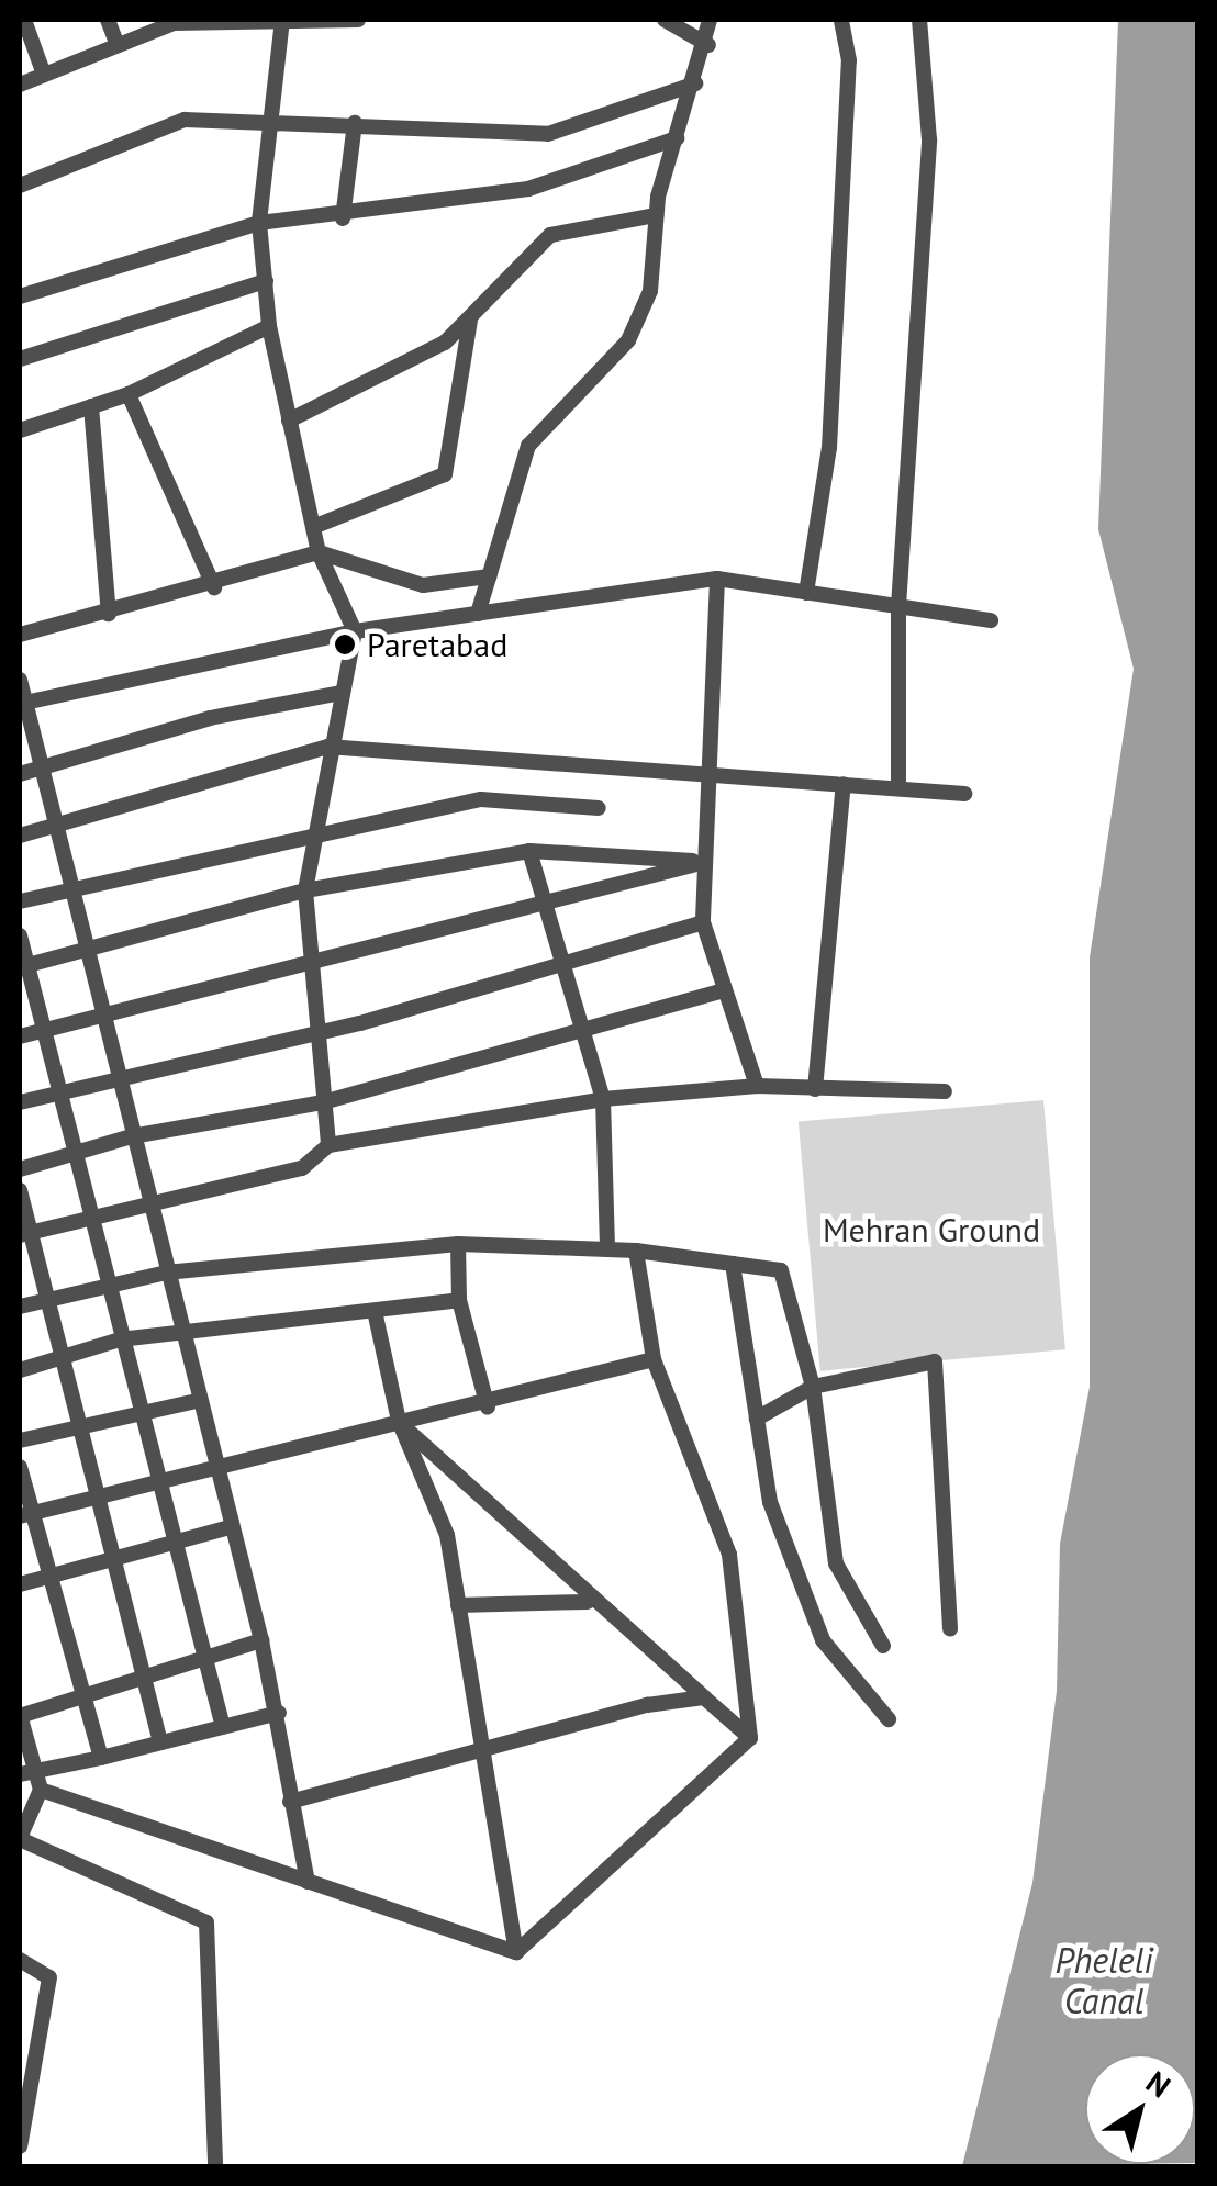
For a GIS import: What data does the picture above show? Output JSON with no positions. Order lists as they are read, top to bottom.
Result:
{
  "water": ["Pheleli Canal"],
  "parks": ["Mehran Ground"],
  "places": ["Paretabad"],
  "north": "top right"
}
